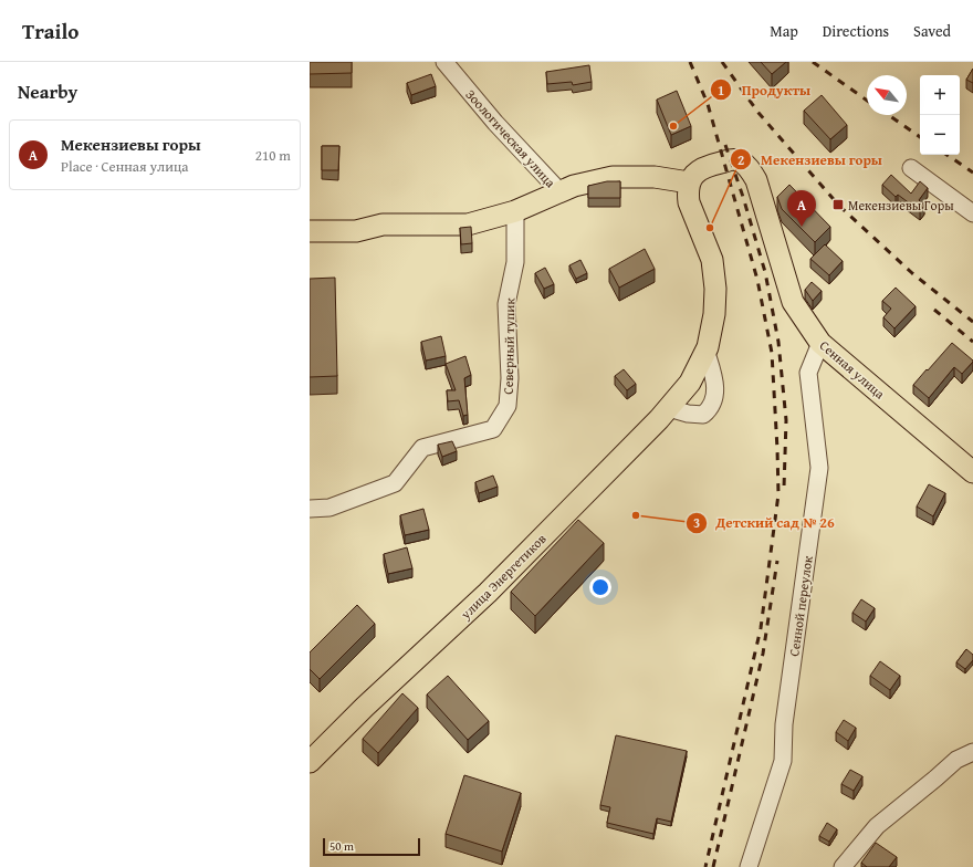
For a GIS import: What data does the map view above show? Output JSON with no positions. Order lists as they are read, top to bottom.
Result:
{
  "streets": {
    "main road": ["Сенная улица", "улица Энергетиков"],
    "street": ["Зоологическая улица", "Северный тупик", "Сенной переулок"]
  },
  "crossings": [
    ["Сенная улица", "улица Энергетиков"],
    ["Сенная улица", "Сенной переулок"]
  ],
  "places": {
    "other": ["Продукты", "Мекензиевы горы", "Детский сад № 26"],
    "transit": ["Мекензиевы Горы"]
  },
  "scale_bar": "50 m",
  "north": "top left",
  "page": {
    "header": "Trailo",
    "nav": ["Map", "Directions", "Saved"],
    "heading": "Nearby",
    "map_buttons": ["+", "−"],
    "list": [
      {
        "mark": "A",
        "name": "Мекензиевы горы",
        "note": "Place · Сенная улица",
        "value": "210 m"
      }
    ],
    "pins": "A",
    "scale": "50 m"
  }
}
